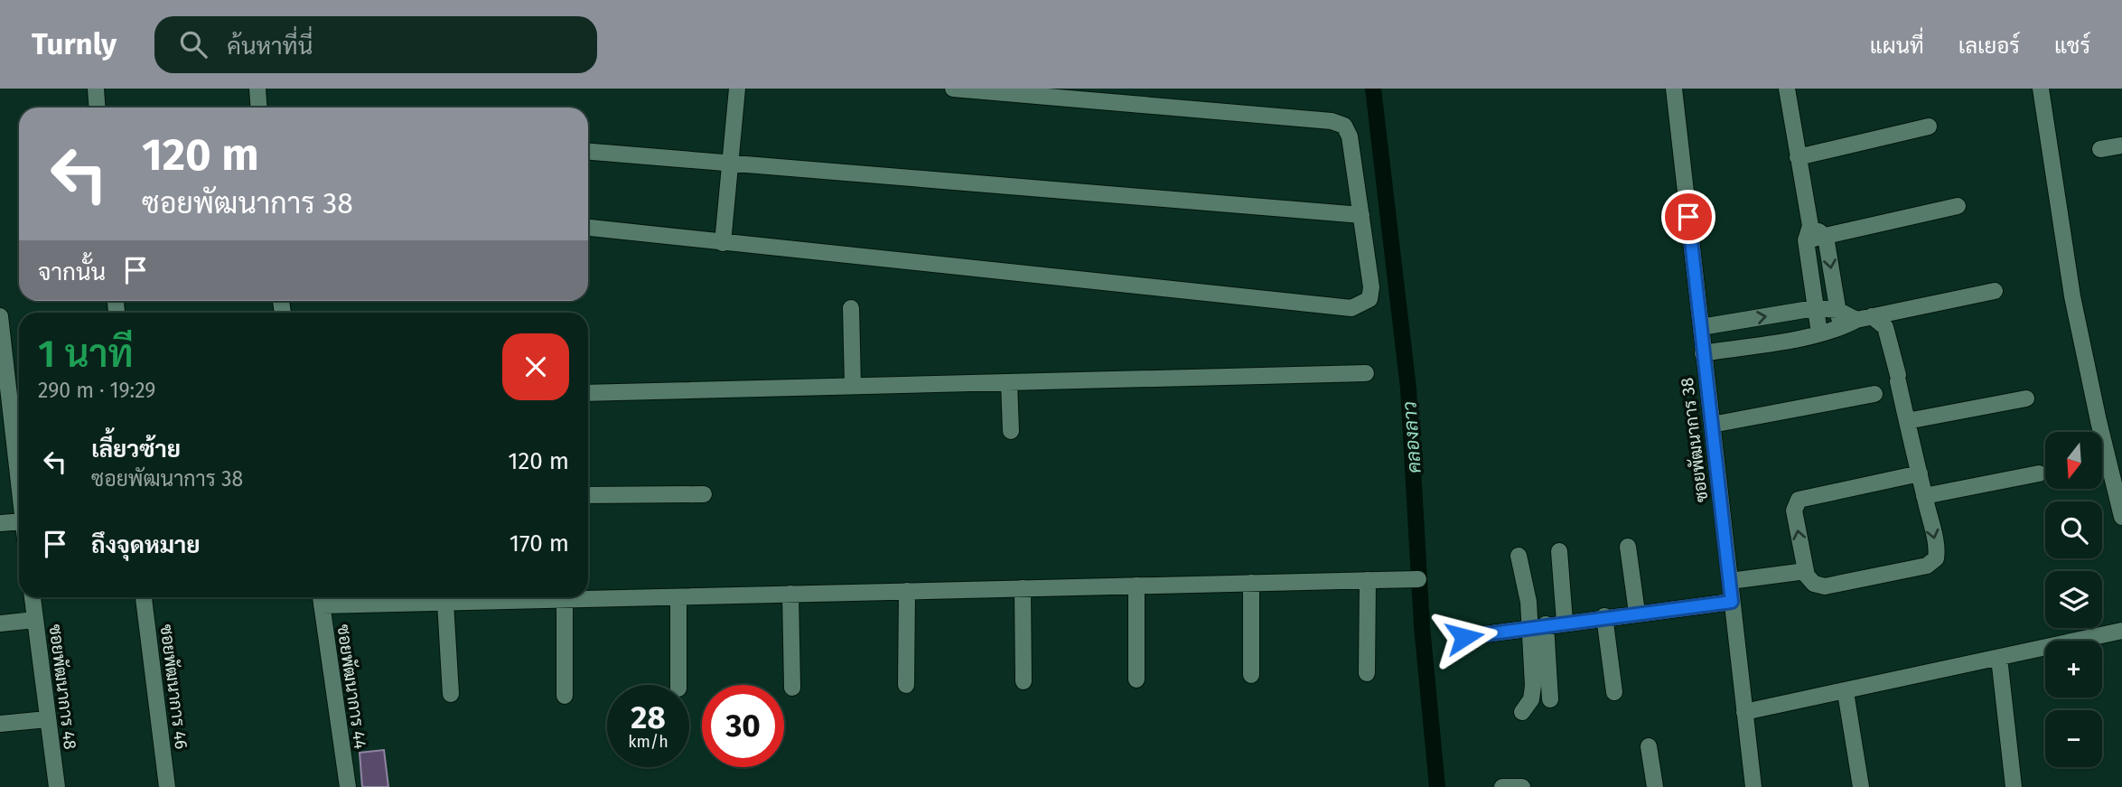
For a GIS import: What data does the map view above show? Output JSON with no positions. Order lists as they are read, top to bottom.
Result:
{
  "streets": {
    "street": [
      "ซอยพัฒนาการ 38",
      "ซอยพัฒนาการ 48",
      "ซอยพัฒนาการ 46",
      "ซอยพัฒนาการ 44"
    ]
  },
  "water": ["คลองลาว"],
  "north": "bottom",
  "page": {
    "header": "Turnly",
    "search": "ค้นหาที่นี่",
    "nav": ["แผนที่", "เลเยอร์", "แชร์"],
    "turn": ["120 m", "ซอยพัฒนาการ 38"],
    "then": "จากนั้น",
    "heading": ["1 นาที", "290 m · 19:29"],
    "list": [
      {
        "name": "เลี้ยวซ้าย",
        "note": "ซอยพัฒนาการ 38",
        "value": "120 m"
      },
      {
        "name": "ถึงจุดหมาย",
        "value": "170 m"
      }
    ],
    "map_buttons": ["+", "−"],
    "speed": "28 km/h",
    "limit": "30"
  }
}
